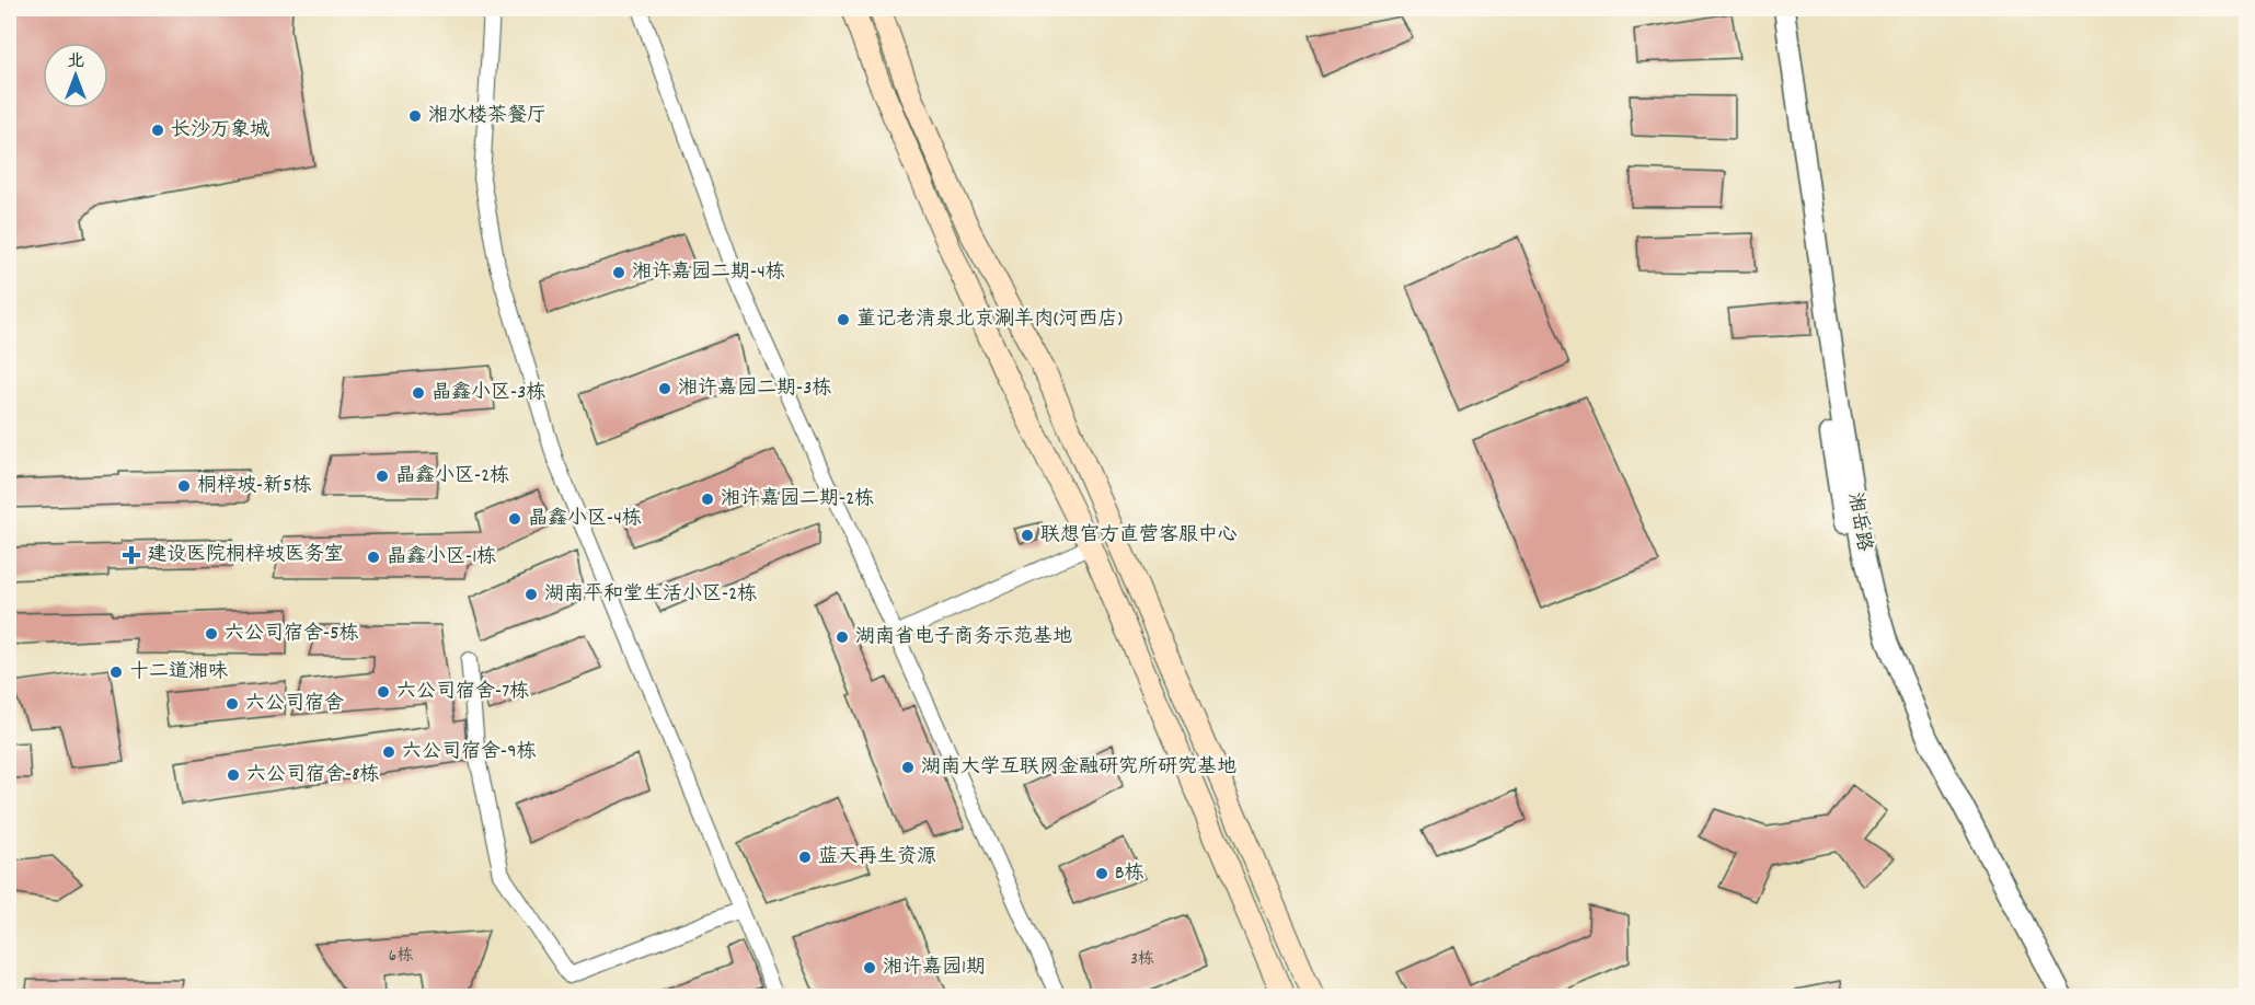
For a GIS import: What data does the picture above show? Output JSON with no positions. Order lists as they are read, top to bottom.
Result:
{
  "streets": {
    "street": ["湘岳路"]
  },
  "places": {
    "other": [
      "湘水楼茶餐厅",
      "长沙万象城",
      "湘许嘉园二期-4栋",
      "董记老清泉北京涮羊肉(河西店)",
      "湘许嘉园二期-3栋",
      "晶鑫小区-3栋",
      "晶鑫小区-2栋",
      "桐梓坡-新5栋",
      "湘许嘉园二期-2栋",
      "晶鑫小区-4栋",
      "联想官方直营客服中心",
      "晶鑫小区-1栋",
      "湖南平和堂生活小区-2栋",
      "六公司宿舍-5栋",
      "湖南省电子商务示范基地",
      "十二道湘味",
      "六公司宿舍-7栋",
      "六公司宿舍",
      "六公司宿舍-9栋",
      "湖南大学互联网金融研究所研究基地",
      "六公司宿舍-8栋",
      "蓝天再生资源",
      "B栋",
      "湘许嘉园1期"
    ],
    "health": ["建设医院桐梓坡医务室"]
  },
  "house_numbers": ["6栋", "3栋"],
  "north": "top"
}
